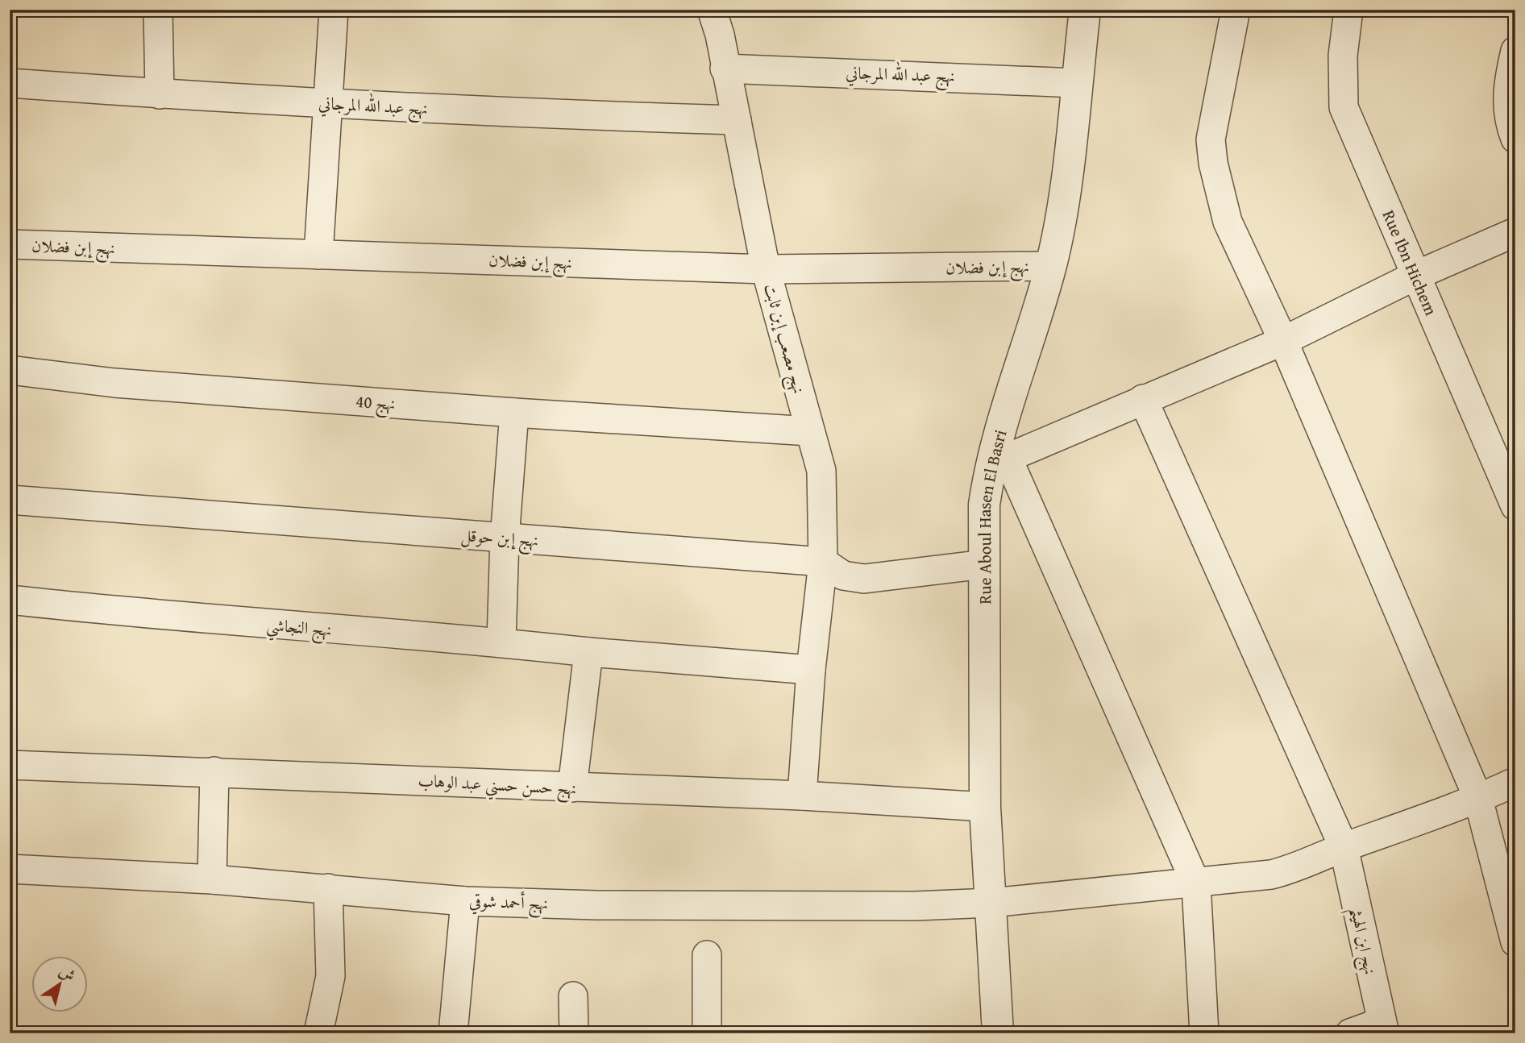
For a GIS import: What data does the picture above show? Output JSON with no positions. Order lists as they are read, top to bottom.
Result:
{
  "streets": {
    "street": [
      "نهج عبد الله المرجاني",
      "نهج إبن فضلان",
      "Rue Ibn Hichem",
      "نهج مصعب إبن ثابت",
      "نهج 40",
      "Rue Aboul Hasen El Basri",
      "نهج إبن حوقل",
      "نهج النجاشي",
      "نهج حسن حسني عبد الوهاب",
      "نهج أحمد شوقي",
      "نهج ابن الهيثم"
    ]
  },
  "crossings": [
    ["نهج عبد الله المرجاني", "نهج مصعب إبن ثابت"],
    ["نهج عبد الله المرجاني", "Rue Aboul Hasen El Basri"],
    ["نهج إبن فضلان", "نهج مصعب إبن ثابت"],
    ["نهج إبن فضلان", "Rue Aboul Hasen El Basri"],
    ["نهج مصعب إبن ثابت", "نهج 40"],
    ["نهج مصعب إبن ثابت", "نهج إبن حوقل"],
    ["نهج مصعب إبن ثابت", "نهج النجاشي"],
    ["نهج مصعب إبن ثابت", "نهج حسن حسني عبد الوهاب"],
    ["Rue Aboul Hasen El Basri", "نهج إبن حوقل"],
    ["Rue Aboul Hasen El Basri", "نهج حسن حسني عبد الوهاب"],
    ["Rue Aboul Hasen El Basri", "نهج أحمد شوقي"],
    ["نهج أحمد شوقي", "نهج ابن الهيثم"]
  ],
  "north": "top right"
}
